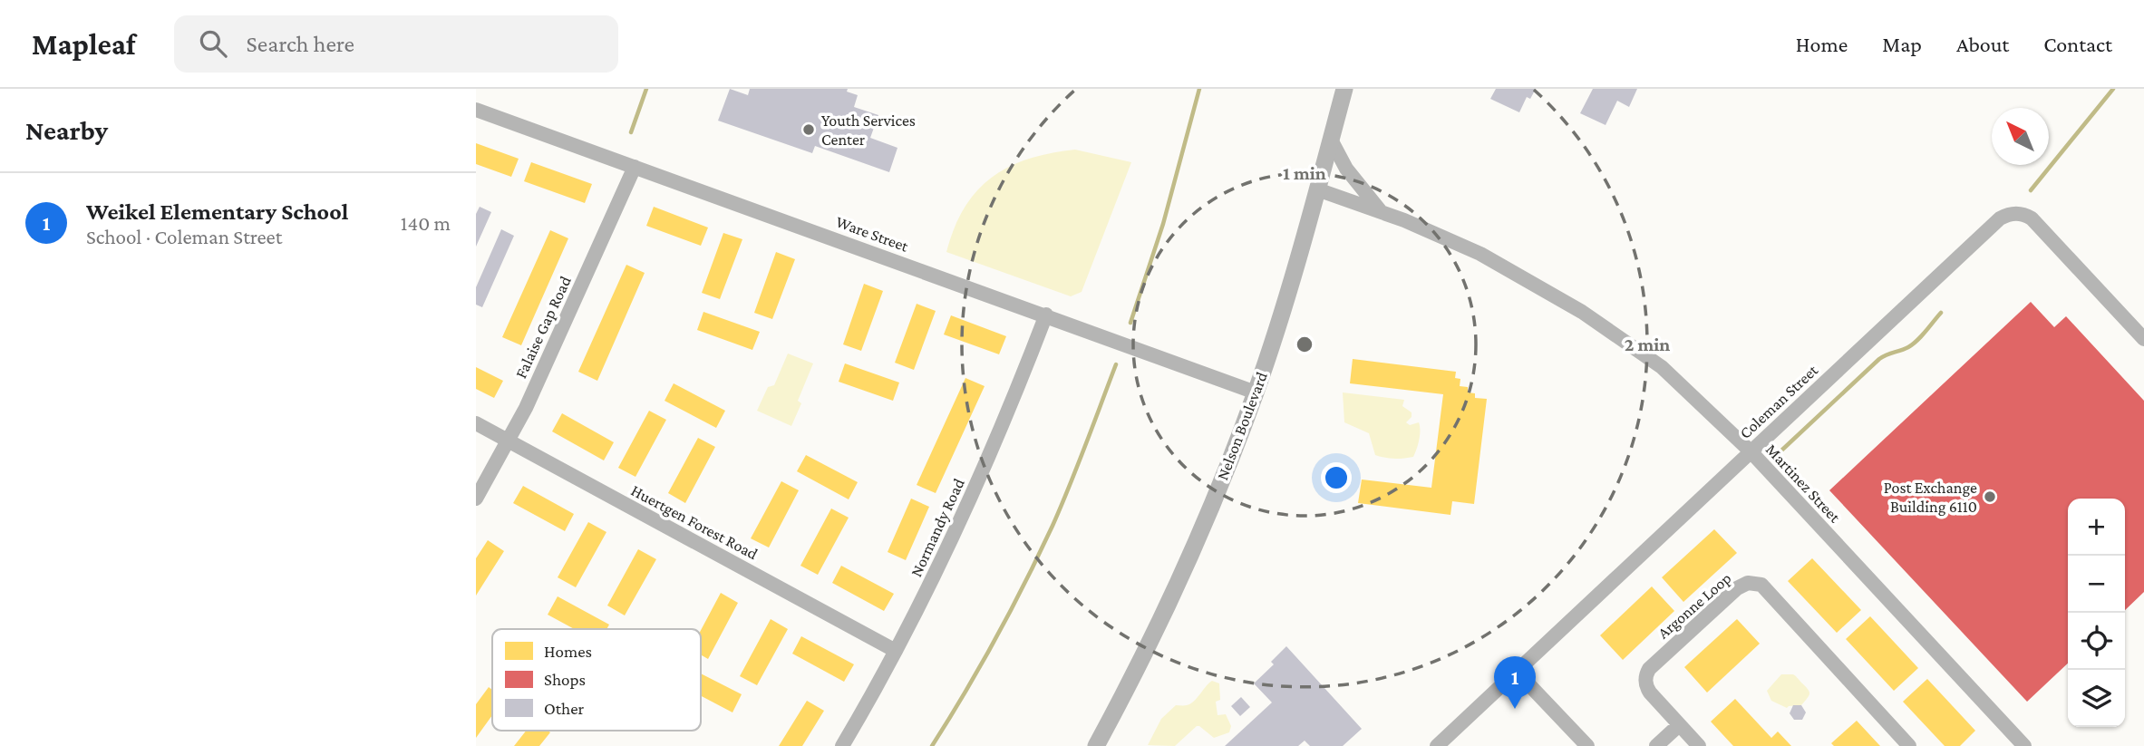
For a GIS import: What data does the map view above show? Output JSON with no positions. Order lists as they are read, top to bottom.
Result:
{
  "streets": {
    "street": [
      "Ware Street",
      "Falaise Gap Road",
      "Coleman Street",
      "Nelson Boulevard",
      "Martinez Street",
      "Huertgen Forest Road",
      "Normandy Road",
      "Argonne Loop"
    ]
  },
  "crossings": [
    ["Ware Street", "Falaise Gap Road"],
    ["Ware Street", "Nelson Boulevard"],
    ["Ware Street", "Normandy Road"],
    ["Falaise Gap Road", "Huertgen Forest Road"],
    ["Coleman Street", "Martinez Street"],
    ["Nelson Boulevard", "Martinez Street"],
    ["Huertgen Forest Road", "Normandy Road"]
  ],
  "places": ["Youth Services Center", "Post Exchange Building 6110"],
  "legend": ["Homes", "Shops", "Other"],
  "north": "top left",
  "page": {
    "header": "Mapleaf",
    "search": "Search here",
    "nav": [
      "Home",
      "Map",
      "About",
      "Contact"
    ],
    "heading": "Nearby",
    "list": [
      {
        "mark": "1",
        "name": "Weikel Elementary School",
        "note": "School · Coleman Street",
        "value": "140 m"
      }
    ],
    "map_buttons": ["+", "−"],
    "pins": "1"
  },
  "rings": ["1 min", "2 min"]
}
